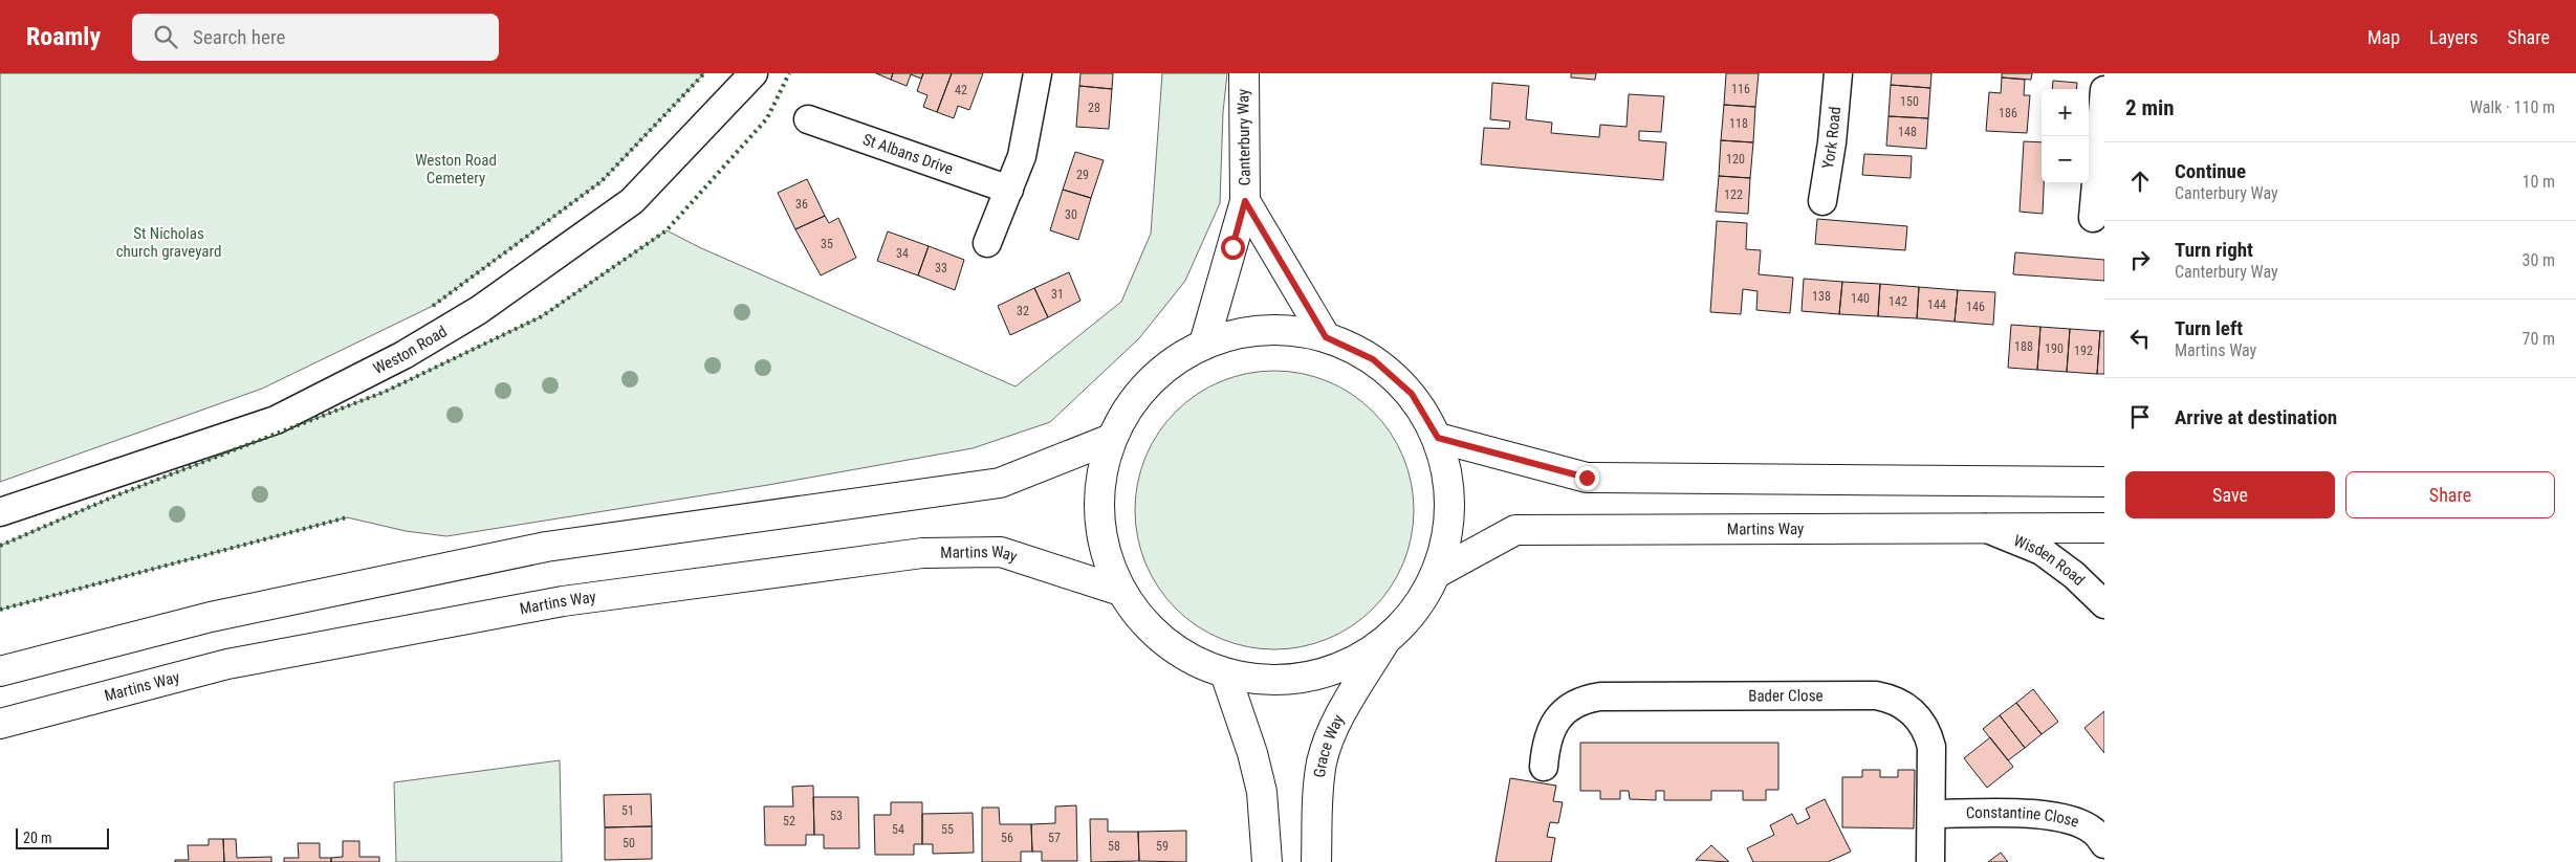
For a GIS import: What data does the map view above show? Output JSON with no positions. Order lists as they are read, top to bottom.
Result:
{
  "streets": {
    "main road": ["Canterbury Way", "Martins Way", "Grace Way"],
    "street": [
      "York Road",
      "St Albans Drive",
      "Weston Road",
      "Wisden Road",
      "Bader Close",
      "Constantine Close"
    ]
  },
  "crossings": [
    ["Martins Way", "Wisden Road"],
    ["Bader Close", "Constantine Close"]
  ],
  "parks": ["Weston Road Cemetery", "St Nicholas church graveyard"],
  "house_numbers": [
    "116",
    "42",
    "150",
    "28",
    "186",
    "118",
    "148",
    "120",
    "29",
    "122",
    "36",
    "30",
    "35",
    "34",
    "33",
    "31",
    "138",
    "140",
    "142",
    "144",
    "146",
    "32",
    "188",
    "190",
    "192",
    "51",
    "53",
    "52",
    "54",
    "55",
    "56",
    "57",
    "50",
    "58",
    "59"
  ],
  "scale_bar": "20 m",
  "page": {
    "header": "Roamly",
    "search": "Search here",
    "nav": ["Map", "Layers", "Share"],
    "heading": ["2 min", "Walk · 110 m"],
    "map_buttons": ["+", "−"],
    "list": [
      ["Continue", "Canterbury Way", "10 m"],
      ["Turn right", "Canterbury Way", "30 m"],
      ["Turn left", "Martins Way", "70 m"],
      "Arrive at destination"
    ],
    "buttons": ["Save", "Share"],
    "scale": "20 m"
  }
}
